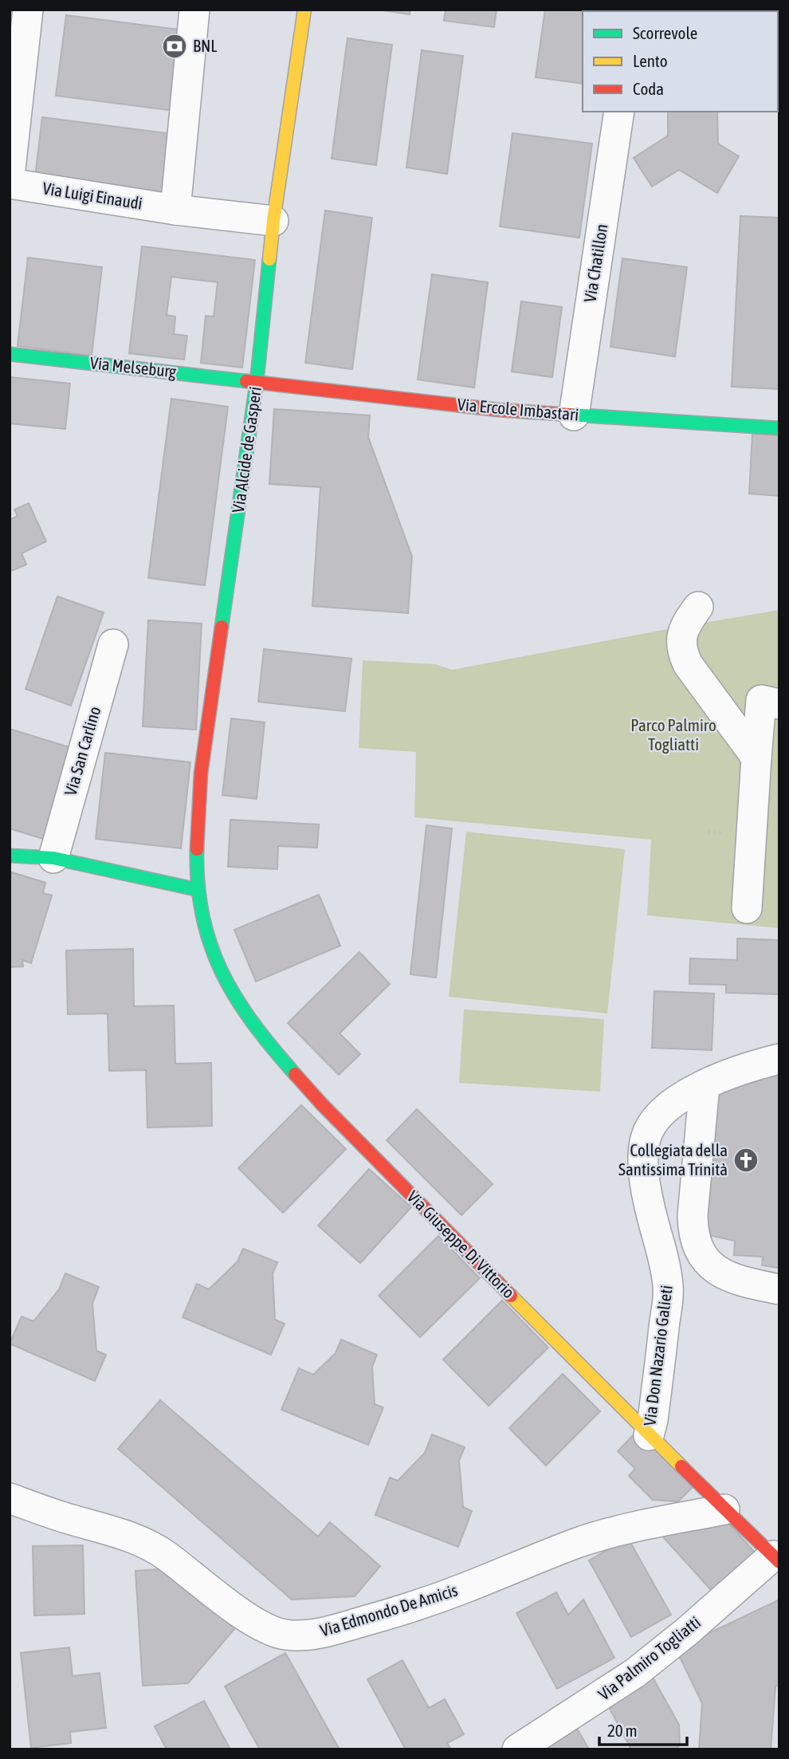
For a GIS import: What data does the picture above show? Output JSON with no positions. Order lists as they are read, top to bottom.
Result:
{
  "streets": {
    "street": [
      "Via Luigi Einaudi",
      "Via Chatillon",
      "Via Melseburg",
      "Via Ercole Imbastari",
      "Via Alcide de Gasperi",
      "Via San Carlino",
      "Via Giuseppe Di Vittorio",
      "Via Don Nazario Galieti",
      "Via Edmondo De Amicis",
      "Via Palmiro Togliatti"
    ]
  },
  "crossings": [
    ["Via Luigi Einaudi", "Via Alcide de Gasperi"],
    ["Via Chatillon", "Via Ercole Imbastari"],
    ["Via Melseburg", "Via Ercole Imbastari"],
    ["Via Melseburg", "Via Alcide de Gasperi"],
    ["Via Ercole Imbastari", "Via Alcide de Gasperi"],
    ["Via Alcide de Gasperi", "Via Giuseppe Di Vittorio"],
    ["Via Giuseppe Di Vittorio", "Via Don Nazario Galieti"],
    ["Via Giuseppe Di Vittorio", "Via Edmondo De Amicis"],
    ["Via Giuseppe Di Vittorio", "Via Palmiro Togliatti"]
  ],
  "parks": ["Parco Palmiro Togliatti"],
  "places": {
    "bank": ["BNL"],
    "church": ["Collegiata della Santissima Trinità"]
  },
  "legend": ["Scorrevole", "Lento", "Coda"],
  "scale_bar": "20 m"
}
